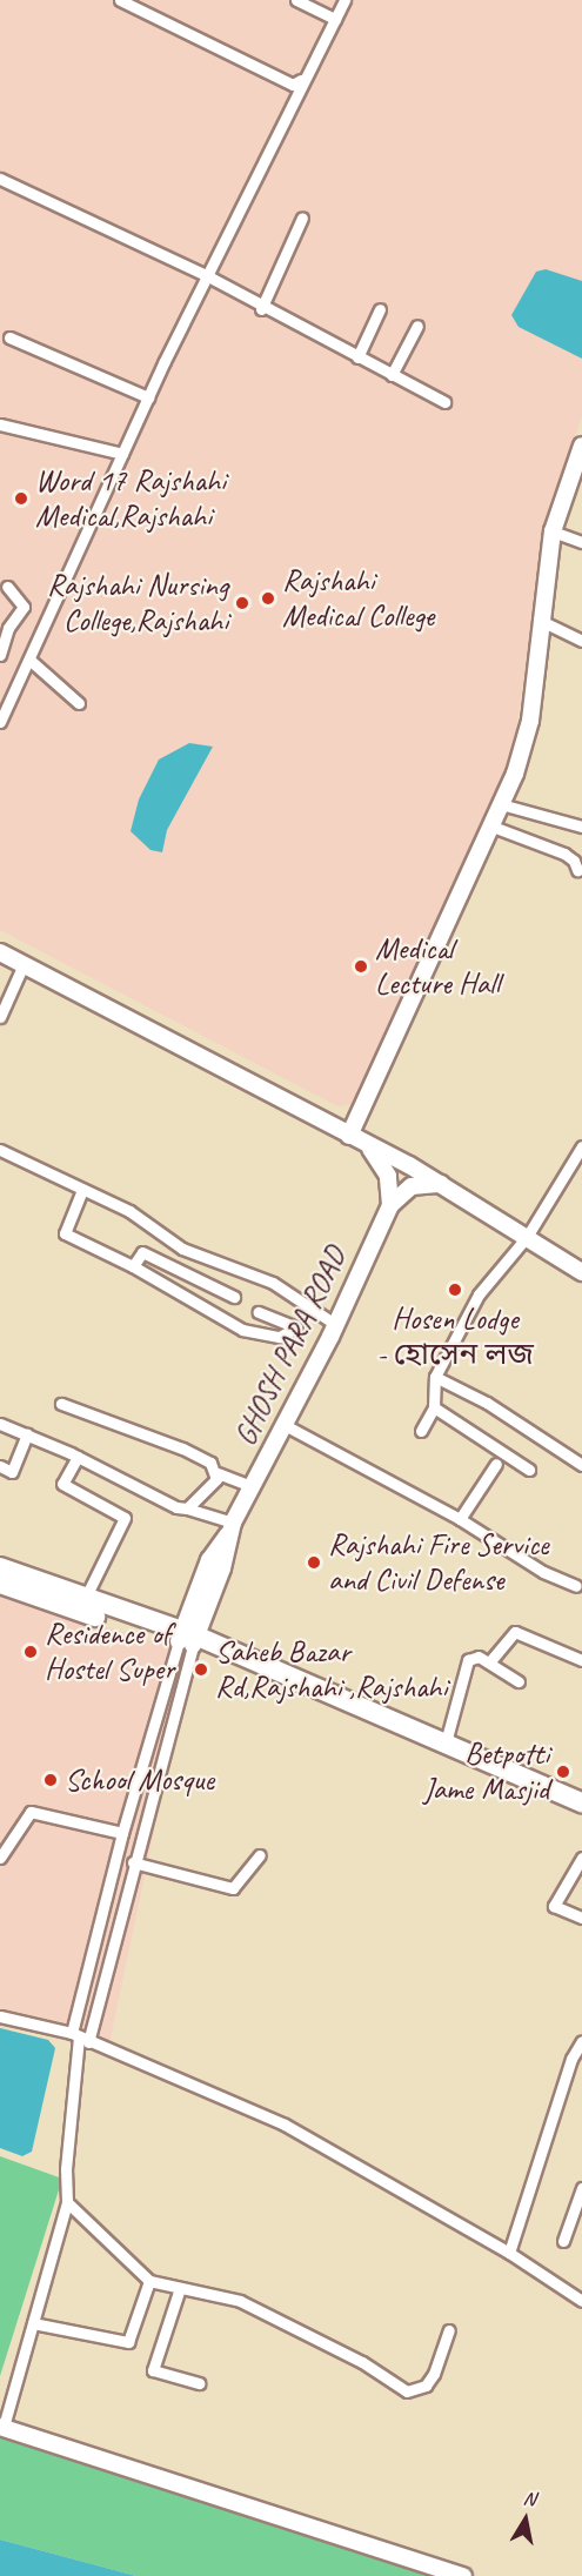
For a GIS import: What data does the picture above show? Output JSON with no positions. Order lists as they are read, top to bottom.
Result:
{
  "streets": {
    "main road": ["GHOSH PARA ROAD"]
  },
  "places": [
    "Word 17 Rajshahi Medical,Rajshahi",
    "Rajshahi Medical College",
    "Rajshahi Nursing College,Rajshahi",
    "Medical Lecture Hall",
    "Hosen Lodge - হোসেন লজ",
    "Rajshahi Fire Service and Civil Defense",
    "Residence of Hostel Super",
    "Saheb Bazar Rd,Rajshahi ,Rajshahi",
    "Betpotti Jame Masjid",
    "School Mosque"
  ],
  "north": "top"
}
